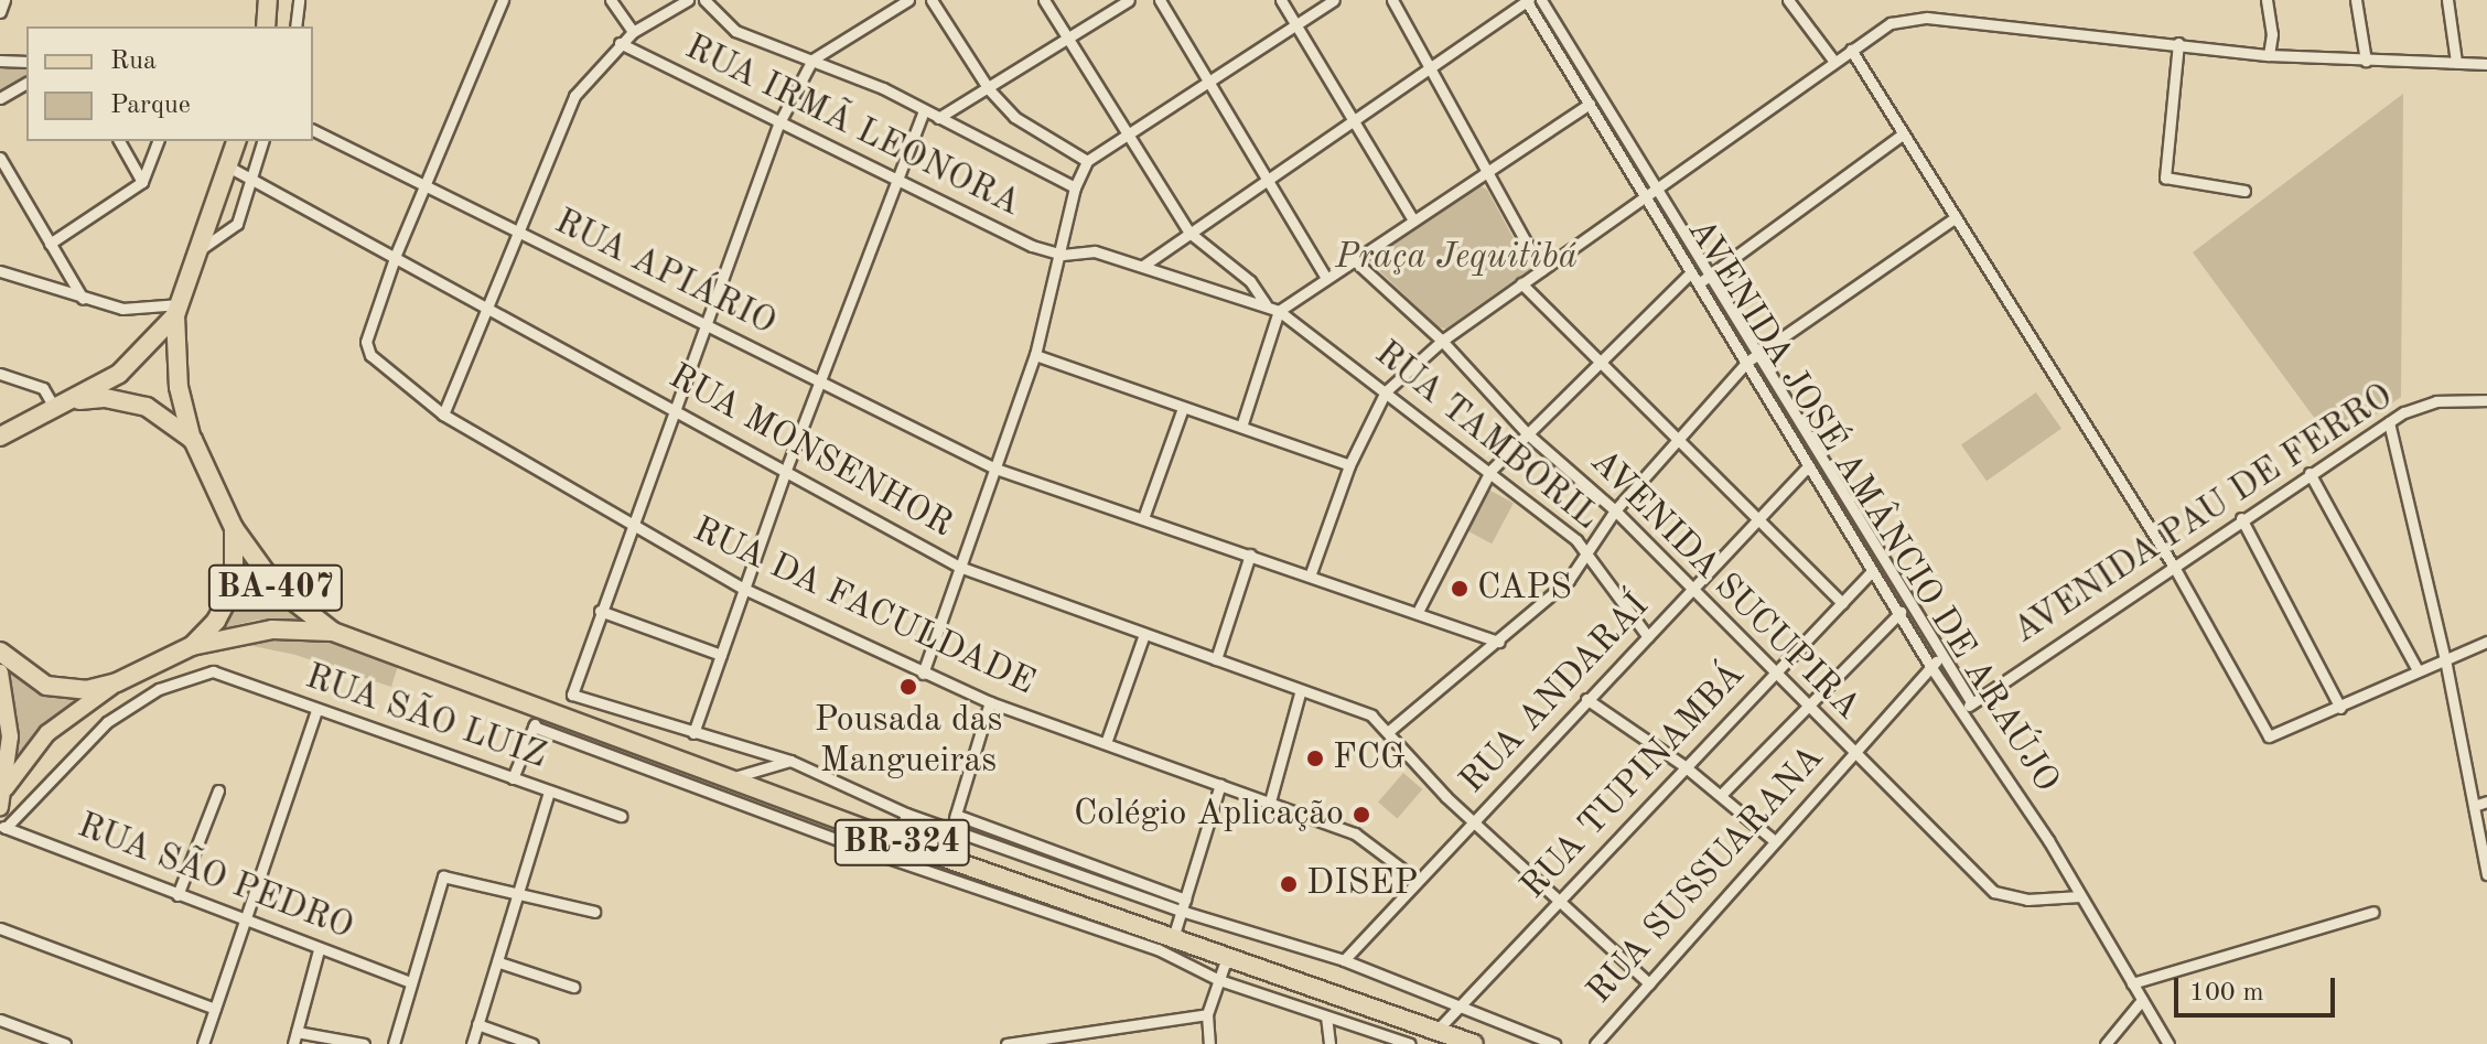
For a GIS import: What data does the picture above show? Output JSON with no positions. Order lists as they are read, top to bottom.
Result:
{
  "streets": {
    "highway": ["BA-407", "BR-324"],
    "street": [
      "RUA IRMÃ LEONORA",
      "RUA APIÁRIO",
      "RUA TAMBORIL",
      "RUA MONSENHOR",
      "AVENIDA JOSÉ AMÂNCIO DE ARAÚJO",
      "AVENIDA PAU DE FERRO",
      "AVENIDA SUCUPIRA",
      "RUA DA FACULDADE",
      "RUA ANDARAÍ",
      "RUA SÃO LUIZ",
      "RUA TUPINAMBÁ",
      "RUA SUSSUARANA",
      "RUA SÃO PEDRO"
    ]
  },
  "crossings": [
    ["RUA IRMÃ LEONORA", "RUA TAMBORIL"],
    ["RUA TAMBORIL", "RUA ANDARAÍ"],
    ["RUA MONSENHOR", "RUA DA FACULDADE"],
    ["RUA MONSENHOR", "RUA ANDARAÍ"],
    ["RUA MONSENHOR", "RUA TUPINAMBÁ"],
    ["RUA MONSENHOR", "RUA SUSSUARANA"],
    ["AVENIDA JOSÉ AMÂNCIO DE ARAÚJO", "AVENIDA PAU DE FERRO"],
    ["AVENIDA JOSÉ AMÂNCIO DE ARAÚJO", "AVENIDA SUCUPIRA"],
    ["AVENIDA JOSÉ AMÂNCIO DE ARAÚJO", "RUA ANDARAÍ"],
    ["AVENIDA JOSÉ AMÂNCIO DE ARAÚJO", "RUA TUPINAMBÁ"],
    ["AVENIDA JOSÉ AMÂNCIO DE ARAÚJO", "RUA SUSSUARANA"],
    ["AVENIDA SUCUPIRA", "RUA ANDARAÍ"],
    ["AVENIDA SUCUPIRA", "RUA TUPINAMBÁ"],
    ["AVENIDA SUCUPIRA", "RUA SUSSUARANA"],
    ["BA-407", "BR-324"],
    ["RUA DA FACULDADE", "RUA ANDARAÍ"],
    ["RUA SÃO LUIZ", "RUA SÃO PEDRO"],
    ["RUA TUPINAMBÁ", "BR-324"]
  ],
  "parks": ["Praça Jequitibá"],
  "places": [
    "CAPS",
    "Pousada das Mangueiras",
    "FCG",
    "Colégio Aplicação",
    "DISEP"
  ],
  "legend": ["Rua", "Parque"],
  "scale_bar": "100 m"
}
